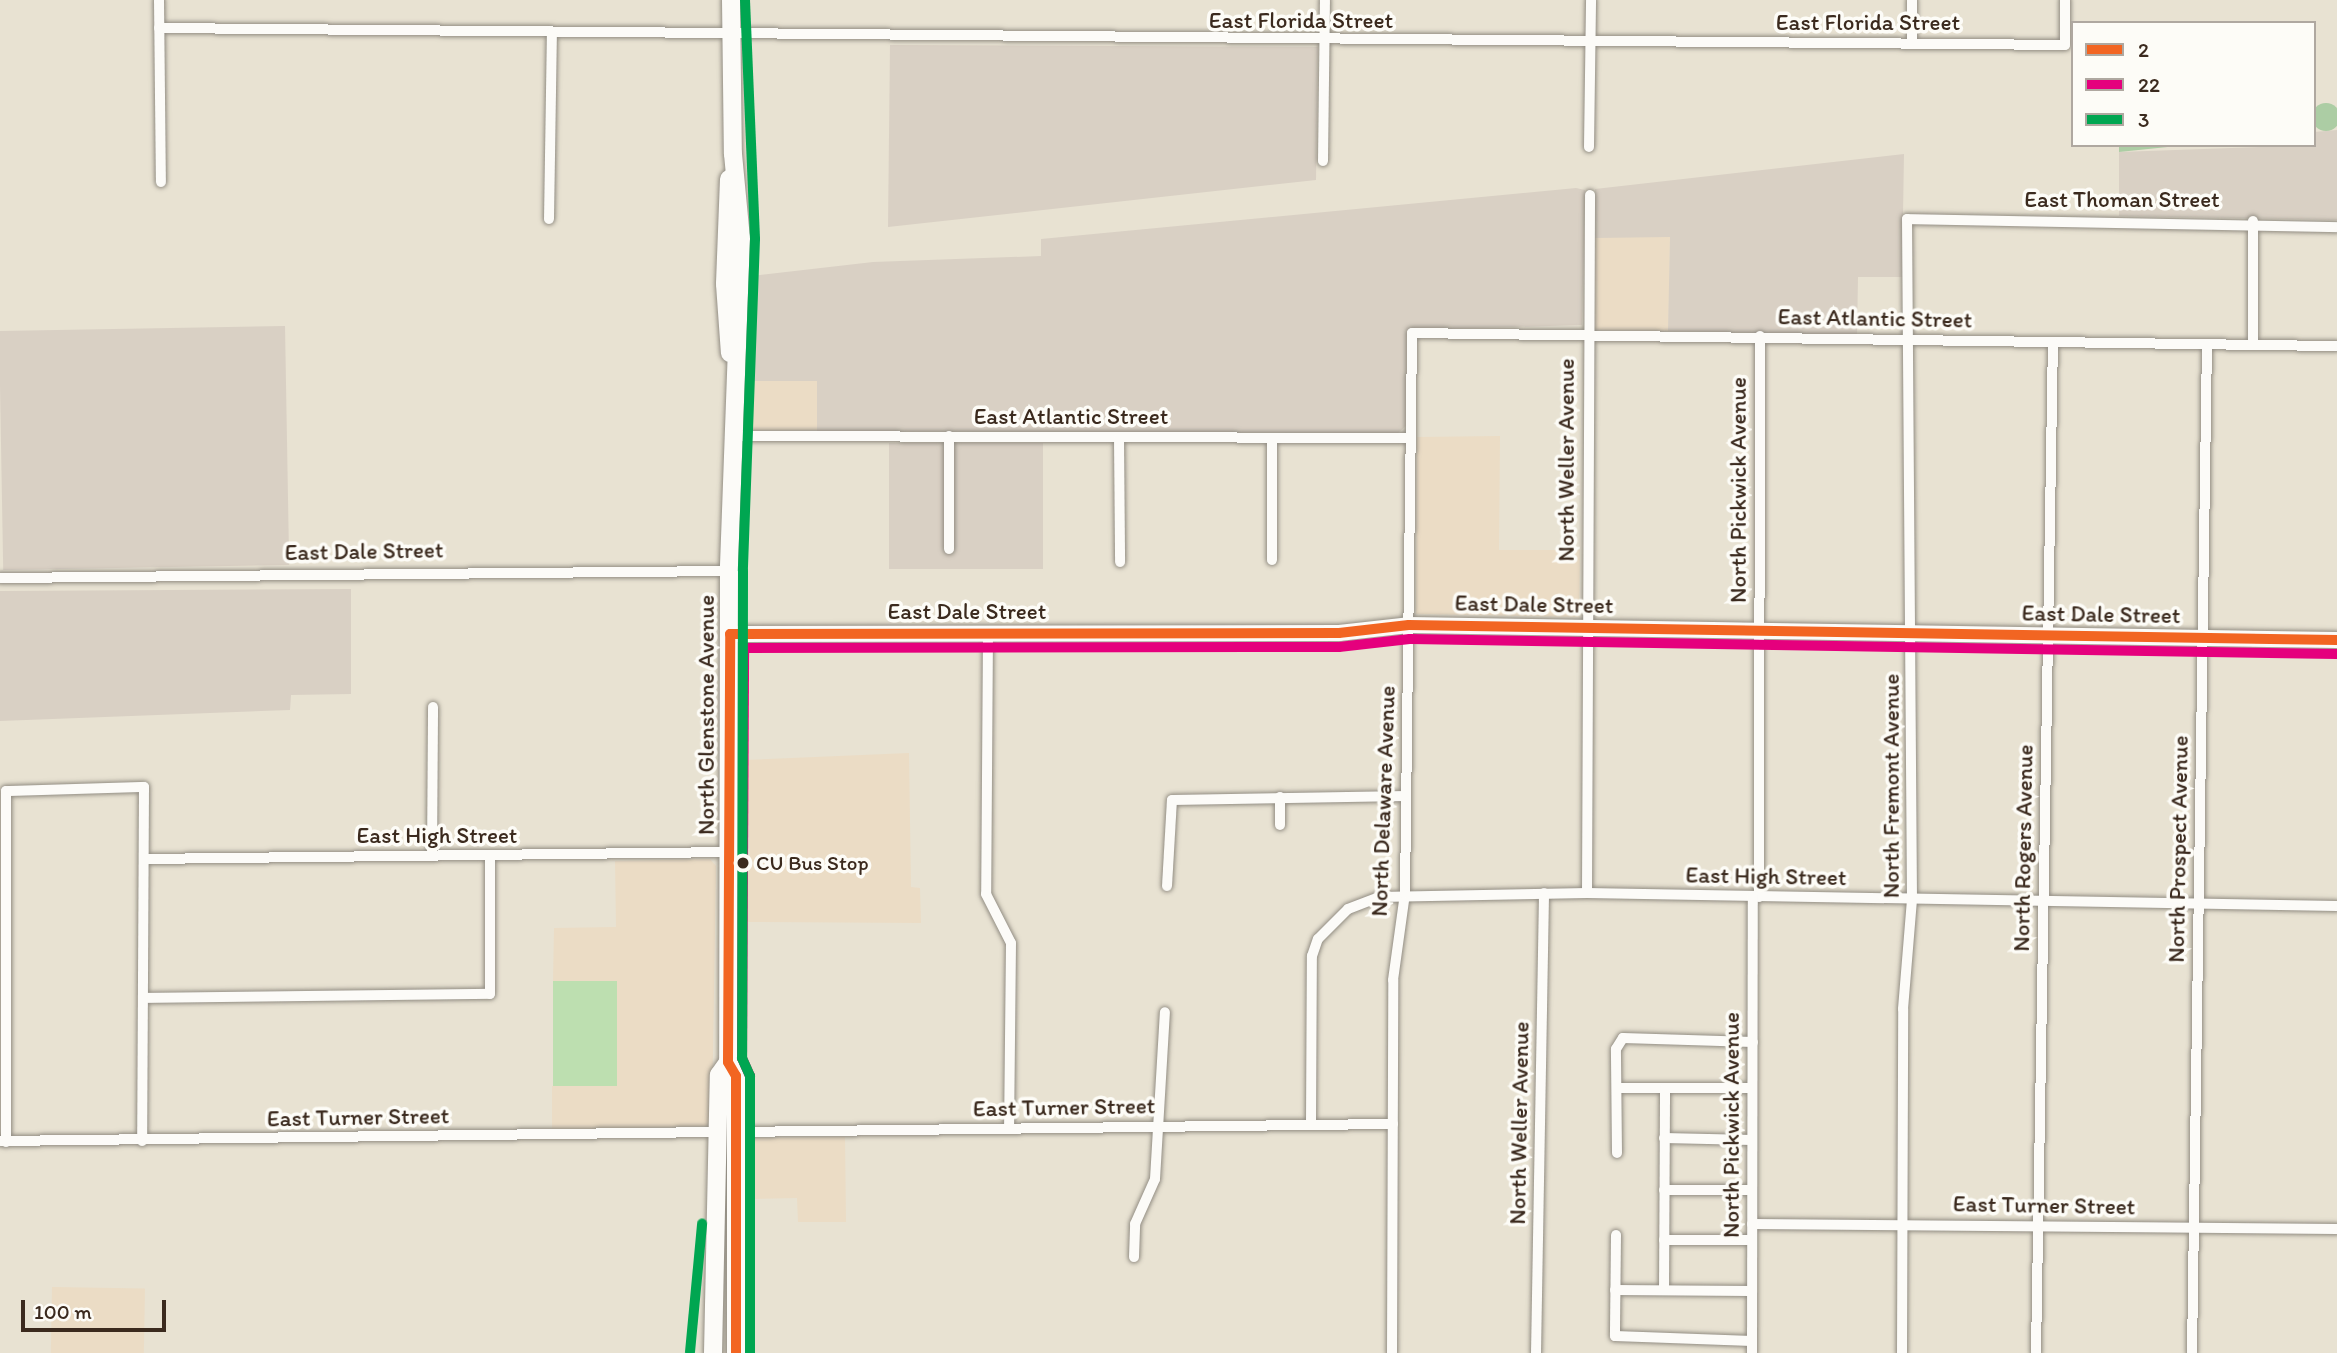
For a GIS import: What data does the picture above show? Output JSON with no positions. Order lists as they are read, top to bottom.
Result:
{
  "streets": {
    "main road": ["North Glenstone Avenue"],
    "street": [
      "East Florida Street",
      "East Thoman Street",
      "East Atlantic Street",
      "North Weller Avenue",
      "North Pickwick Avenue",
      "East Dale Street",
      "North Fremont Avenue",
      "North Delaware Avenue",
      "East High Street",
      "North Rogers Avenue",
      "North Prospect Avenue",
      "East Turner Street"
    ]
  },
  "crossings": [
    ["East Florida Street", "North Glenstone Avenue"],
    ["East Thoman Street", "North Fremont Avenue"],
    ["East Atlantic Street", "North Weller Avenue"],
    ["East Atlantic Street", "North Pickwick Avenue"],
    ["East Atlantic Street", "North Glenstone Avenue"],
    ["East Atlantic Street", "North Fremont Avenue"],
    ["East Atlantic Street", "North Delaware Avenue"],
    ["East Atlantic Street", "North Rogers Avenue"],
    ["East Atlantic Street", "North Prospect Avenue"],
    ["North Weller Avenue", "East Dale Street"],
    ["North Weller Avenue", "East High Street"],
    ["North Pickwick Avenue", "East Dale Street"],
    ["North Pickwick Avenue", "East High Street"],
    ["North Pickwick Avenue", "East Turner Street"],
    ["East Dale Street", "North Glenstone Avenue"],
    ["East Dale Street", "North Fremont Avenue"],
    ["East Dale Street", "North Delaware Avenue"],
    ["East Dale Street", "North Rogers Avenue"],
    ["East Dale Street", "North Prospect Avenue"],
    ["North Glenstone Avenue", "East High Street"],
    ["North Glenstone Avenue", "East Turner Street"],
    ["North Fremont Avenue", "East High Street"],
    ["North Fremont Avenue", "East Turner Street"],
    ["North Delaware Avenue", "East High Street"],
    ["North Delaware Avenue", "East Turner Street"],
    ["East High Street", "North Rogers Avenue"],
    ["East High Street", "North Prospect Avenue"],
    ["East High Street", "East Turner Street"],
    ["North Rogers Avenue", "East Turner Street"],
    ["North Prospect Avenue", "East Turner Street"]
  ],
  "places": ["CU Bus Stop"],
  "lines": ["transit line 3", "transit line 2", "transit line 22"],
  "legend": ["2", "22", "3"],
  "scale_bar": "100 m"
}
